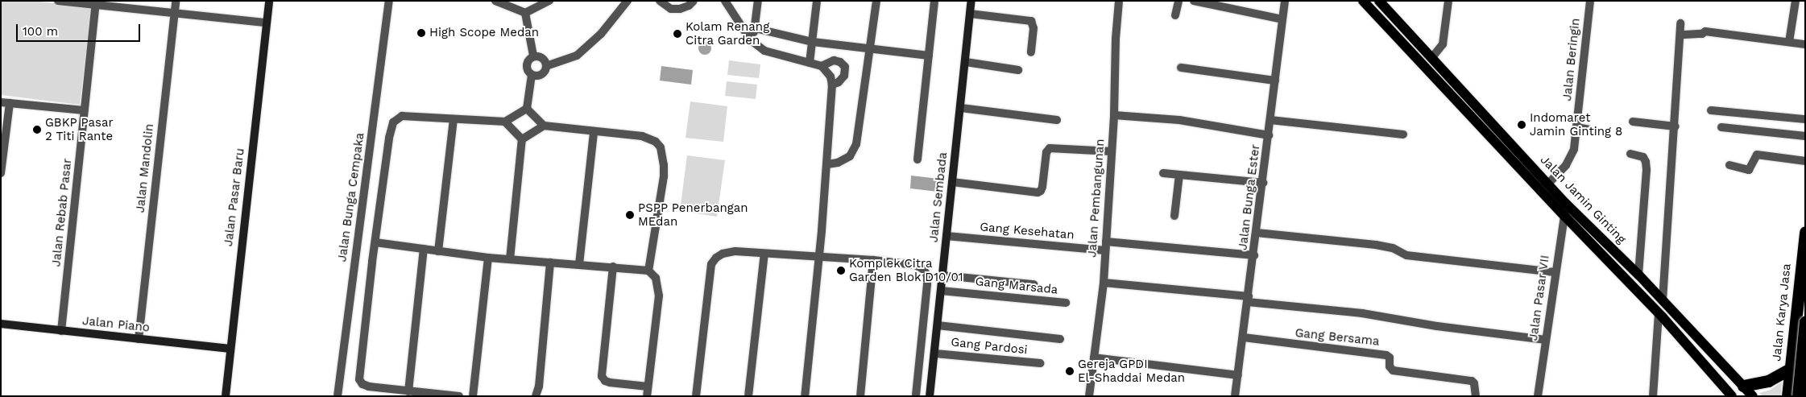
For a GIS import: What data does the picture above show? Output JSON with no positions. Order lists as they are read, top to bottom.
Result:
{
  "streets": {
    "highway": ["Jalan Karya Jasa"],
    "main road": ["Jalan Jamin Ginting"],
    "street": [
      "Jalan Beringin",
      "Jalan Mandolin",
      "Jalan Pasar Baru",
      "Jalan Bunga Cempaka",
      "Jalan Sembada",
      "Jalan Bunga Ester",
      "Jalan Pembangunan",
      "Jalan Rebab Pasar",
      "Gang Kesehatan",
      "Gang Marsada",
      "Jalan Pasar VII",
      "Jalan Piano",
      "Gang Bersama",
      "Gang Pardosi"
    ]
  },
  "crossings": [
    ["Jalan Beringin", "Jalan Jamin Ginting"],
    ["Jalan Mandolin", "Jalan Piano"],
    ["Jalan Pasar Baru", "Jalan Piano"],
    ["Jalan Sembada", "Gang Kesehatan"],
    ["Jalan Sembada", "Gang Marsada"],
    ["Jalan Sembada", "Gang Pardosi"],
    ["Jalan Bunga Ester", "Gang Bersama"],
    ["Jalan Pembangunan", "Gang Kesehatan"],
    ["Jalan Jamin Ginting", "Jalan Pasar VII"],
    ["Jalan Rebab Pasar", "Jalan Piano"]
  ],
  "places": [
    "High Scope Medan",
    "Kolam Renang Citra Garden",
    "Indomaret Jamin Ginting 8",
    "GBKP Pasar 2 Titi Rante",
    "PSPP Penerbangan MEdan",
    "Komplek Citra Garden Blok D10/01",
    "Gereja GPDI El-Shaddai Medan"
  ],
  "scale_bar": "100 m"
}
